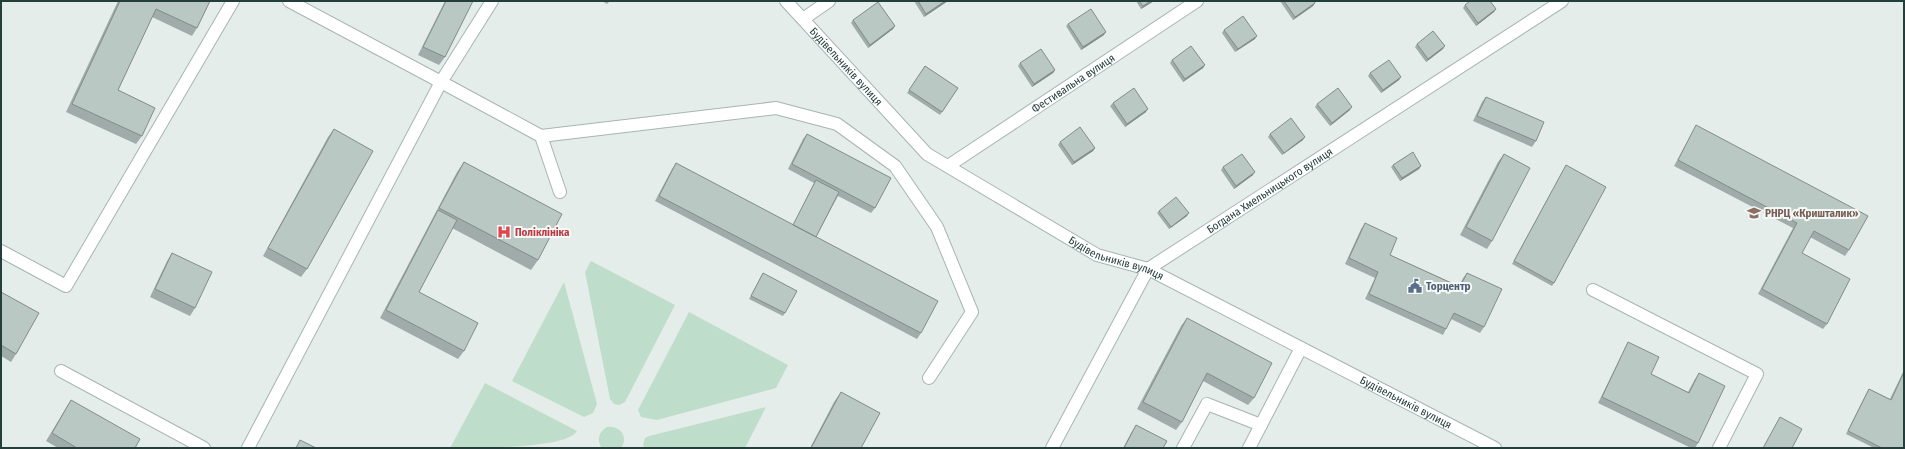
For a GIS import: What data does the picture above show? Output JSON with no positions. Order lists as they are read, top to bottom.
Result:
{
  "streets": {
    "street": ["Будівельників вулиця", "Фестивальна вулиця", "Богдана Хмельницького вулиця"]
  },
  "crossings": [
    ["Будівельників вулиця", "Фестивальна вулиця"],
    ["Будівельників вулиця", "Богдана Хмельницького вулиця"]
  ],
  "places": {
    "school or university": ["РНРЦ «Кришталик»"],
    "hospital": ["Поліклініка"],
    "public building": ["Торцентр"]
  }
}
